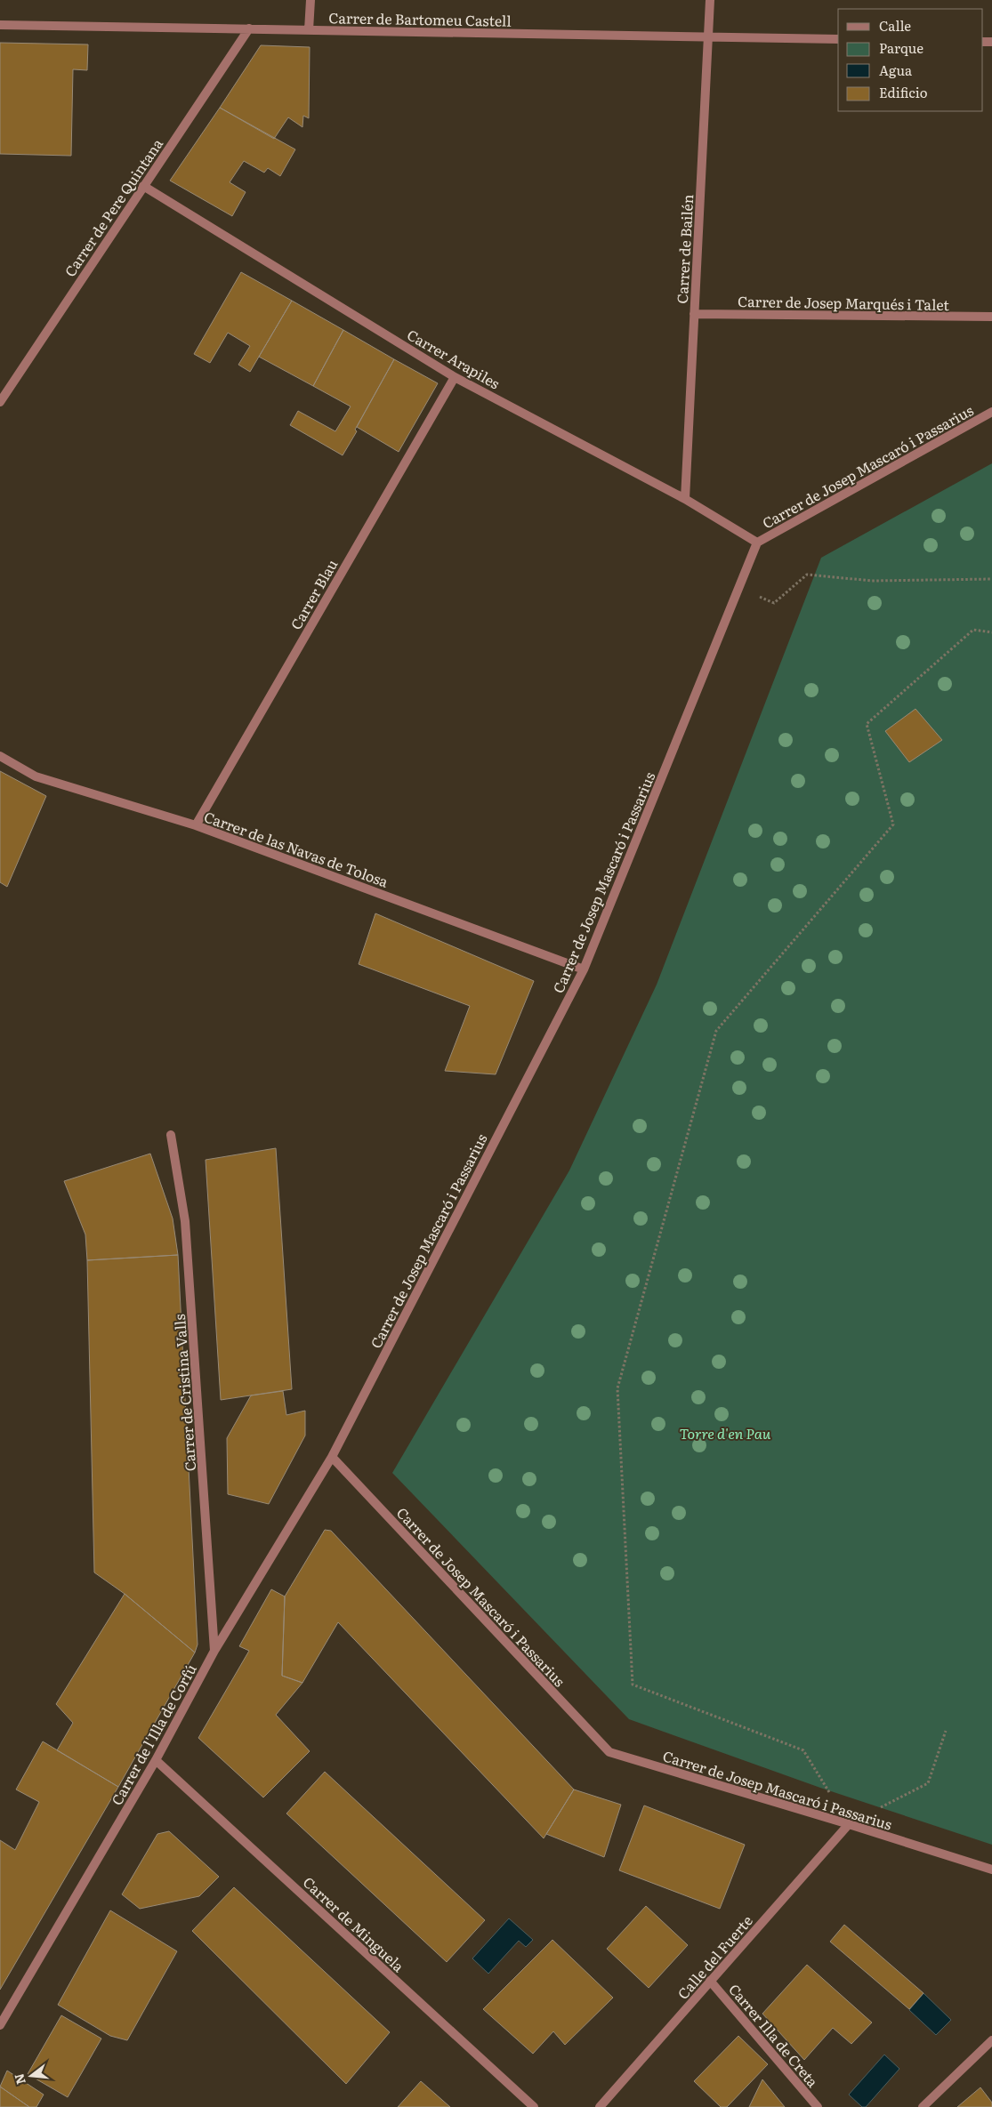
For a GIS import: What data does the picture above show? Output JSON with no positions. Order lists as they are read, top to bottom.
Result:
{
  "streets": {
    "street": [
      "Carrer de Bartomeu Castell",
      "Carrer de Pere Quintana",
      "Carrer de Bailén",
      "Carrer de Josep Marqués i Talet",
      "Carrer Arapiles",
      "Carrer de Josep Mascaró i Passarius",
      "Carrer Blau",
      "Carrer de las Navas de Tolosa",
      "Carrer de Cristina Valls",
      "Carrer de l'Illa de Corfú",
      "Carrer de Minguela",
      "Calle del Fuerte",
      "Carrer Illa de Creta"
    ]
  },
  "crossings": [
    ["Carrer de Bartomeu Castell", "Carrer de Pere Quintana"],
    ["Carrer de Bartomeu Castell", "Carrer de Bailén"],
    ["Carrer de Pere Quintana", "Carrer Arapiles"],
    ["Carrer de Bailén", "Carrer de Josep Marqués i Talet"],
    ["Carrer de Bailén", "Carrer Arapiles"],
    ["Carrer Arapiles", "Carrer de Josep Mascaró i Passarius"],
    ["Carrer Arapiles", "Carrer Blau"],
    ["Carrer de Josep Mascaró i Passarius", "Carrer de las Navas de Tolosa"],
    ["Carrer de Josep Mascaró i Passarius", "Carrer de l'Illa de Corfú"],
    ["Carrer de Josep Mascaró i Passarius", "Calle del Fuerte"],
    ["Carrer Blau", "Carrer de las Navas de Tolosa"],
    ["Carrer de Cristina Valls", "Carrer de l'Illa de Corfú"],
    ["Carrer de l'Illa de Corfú", "Carrer de Minguela"],
    ["Calle del Fuerte", "Carrer Illa de Creta"]
  ],
  "parks": ["Torre d'en Pau"],
  "legend": [
    "Calle",
    "Parque",
    "Agua",
    "Edificio"
  ],
  "north": "left"
}
